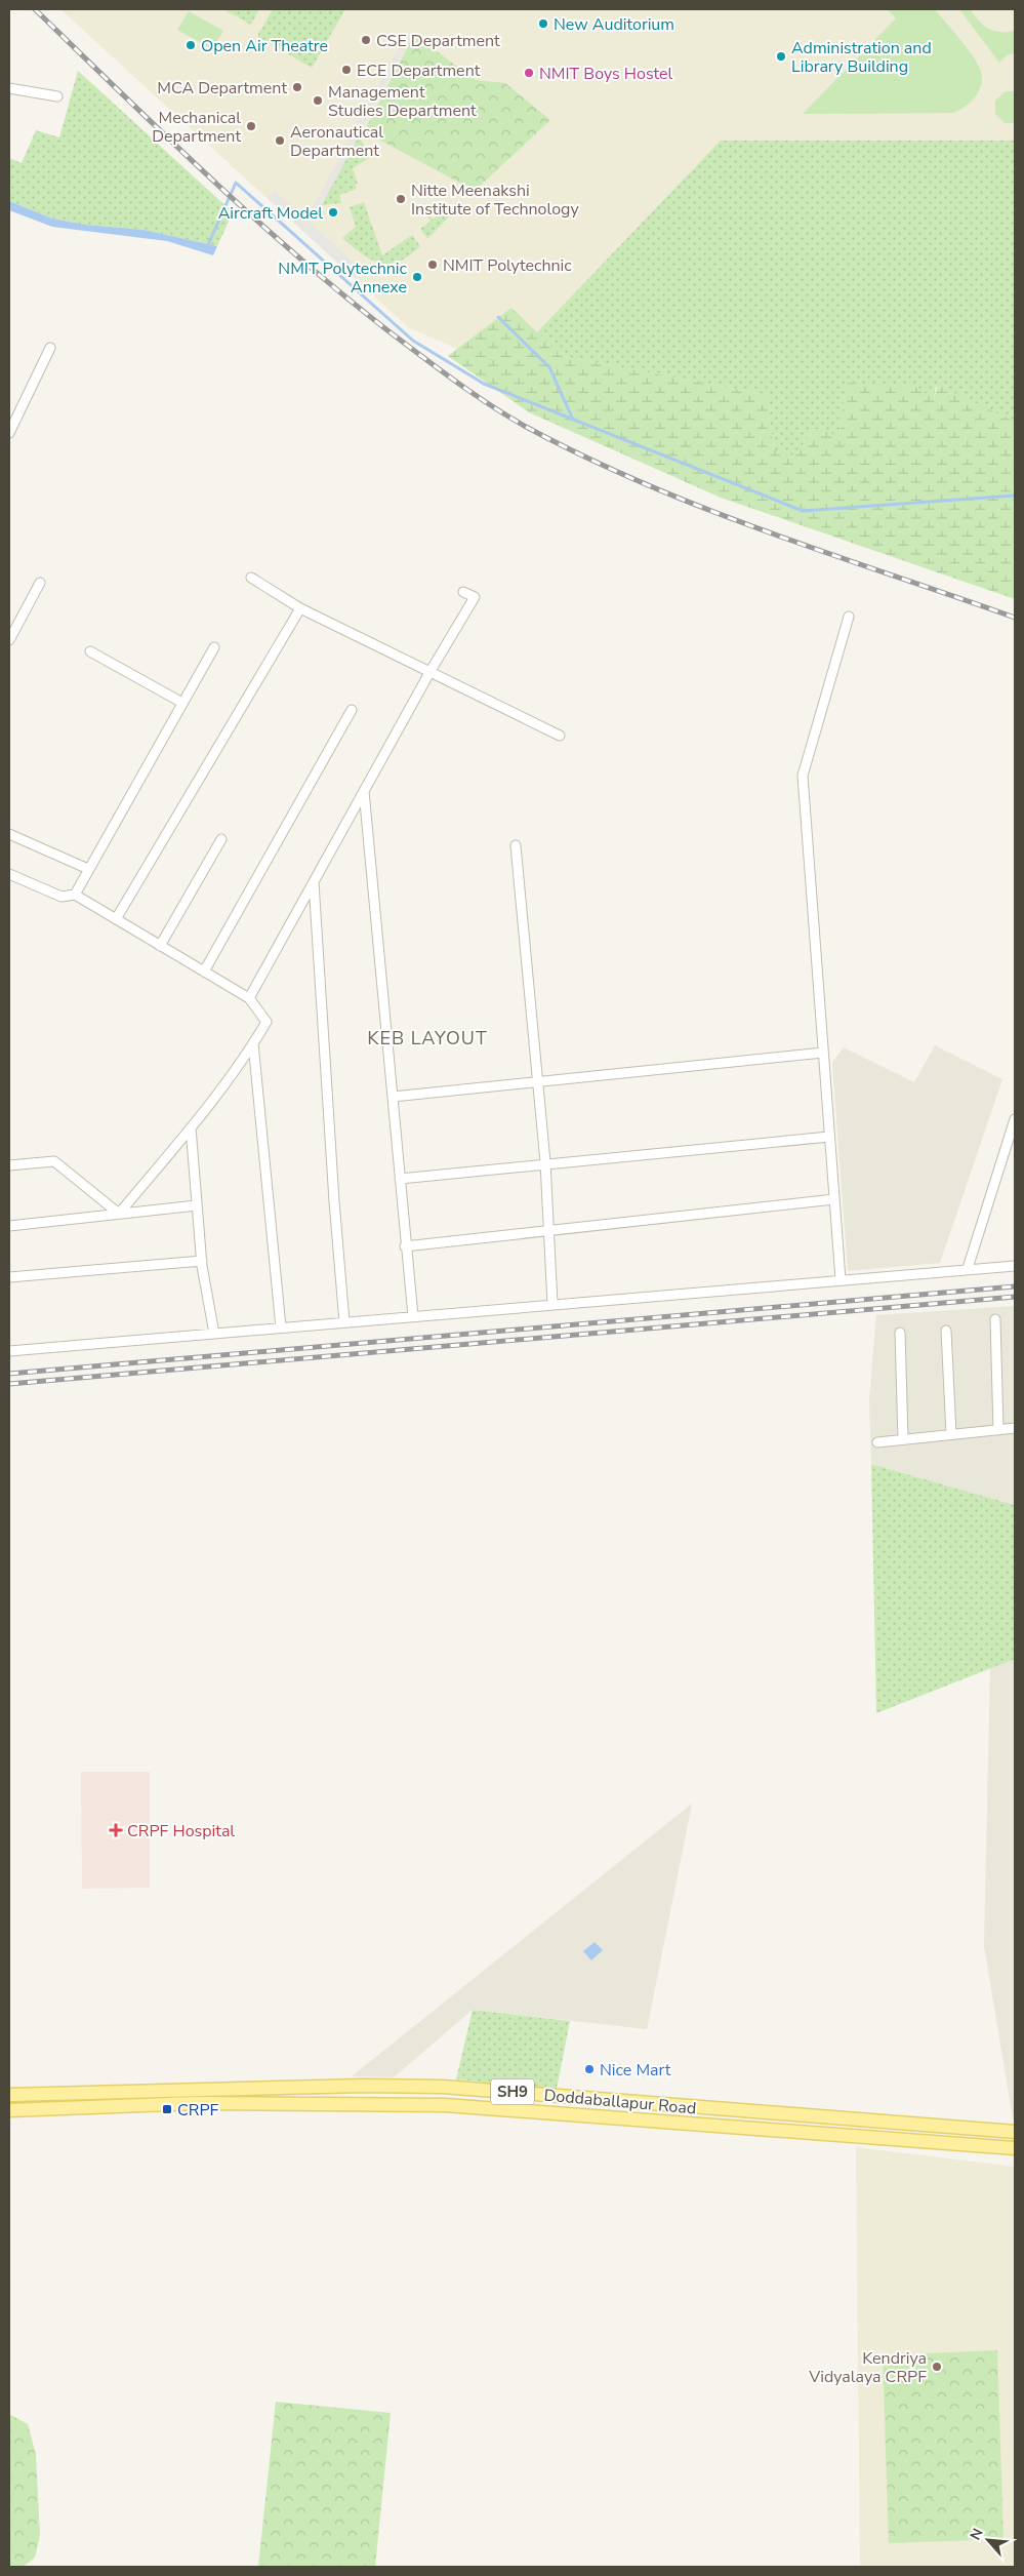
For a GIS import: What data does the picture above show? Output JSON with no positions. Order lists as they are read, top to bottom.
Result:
{
  "streets": {
    "main road": ["SH9", "Doddaballapur Road"]
  },
  "districts": ["KEB LAYOUT"],
  "places": {
    "other": [
      "New Auditorium",
      "CSE Department",
      "Open Air Theatre",
      "Administration and Library Building",
      "ECE Department",
      "NMIT Boys Hostel",
      "MCA Department",
      "Management Studies Department",
      "Mechanical Department",
      "Aeronautical Department",
      "Nitte Meenakshi Institute of Technology",
      "Aircraft Model",
      "NMIT Polytechnic",
      "NMIT Polytechnic Annexe",
      "Nice Mart",
      "Kendriya Vidyalaya CRPF"
    ],
    "health": ["CRPF Hospital"],
    "transit": ["CRPF"]
  },
  "north": "top left"
}
